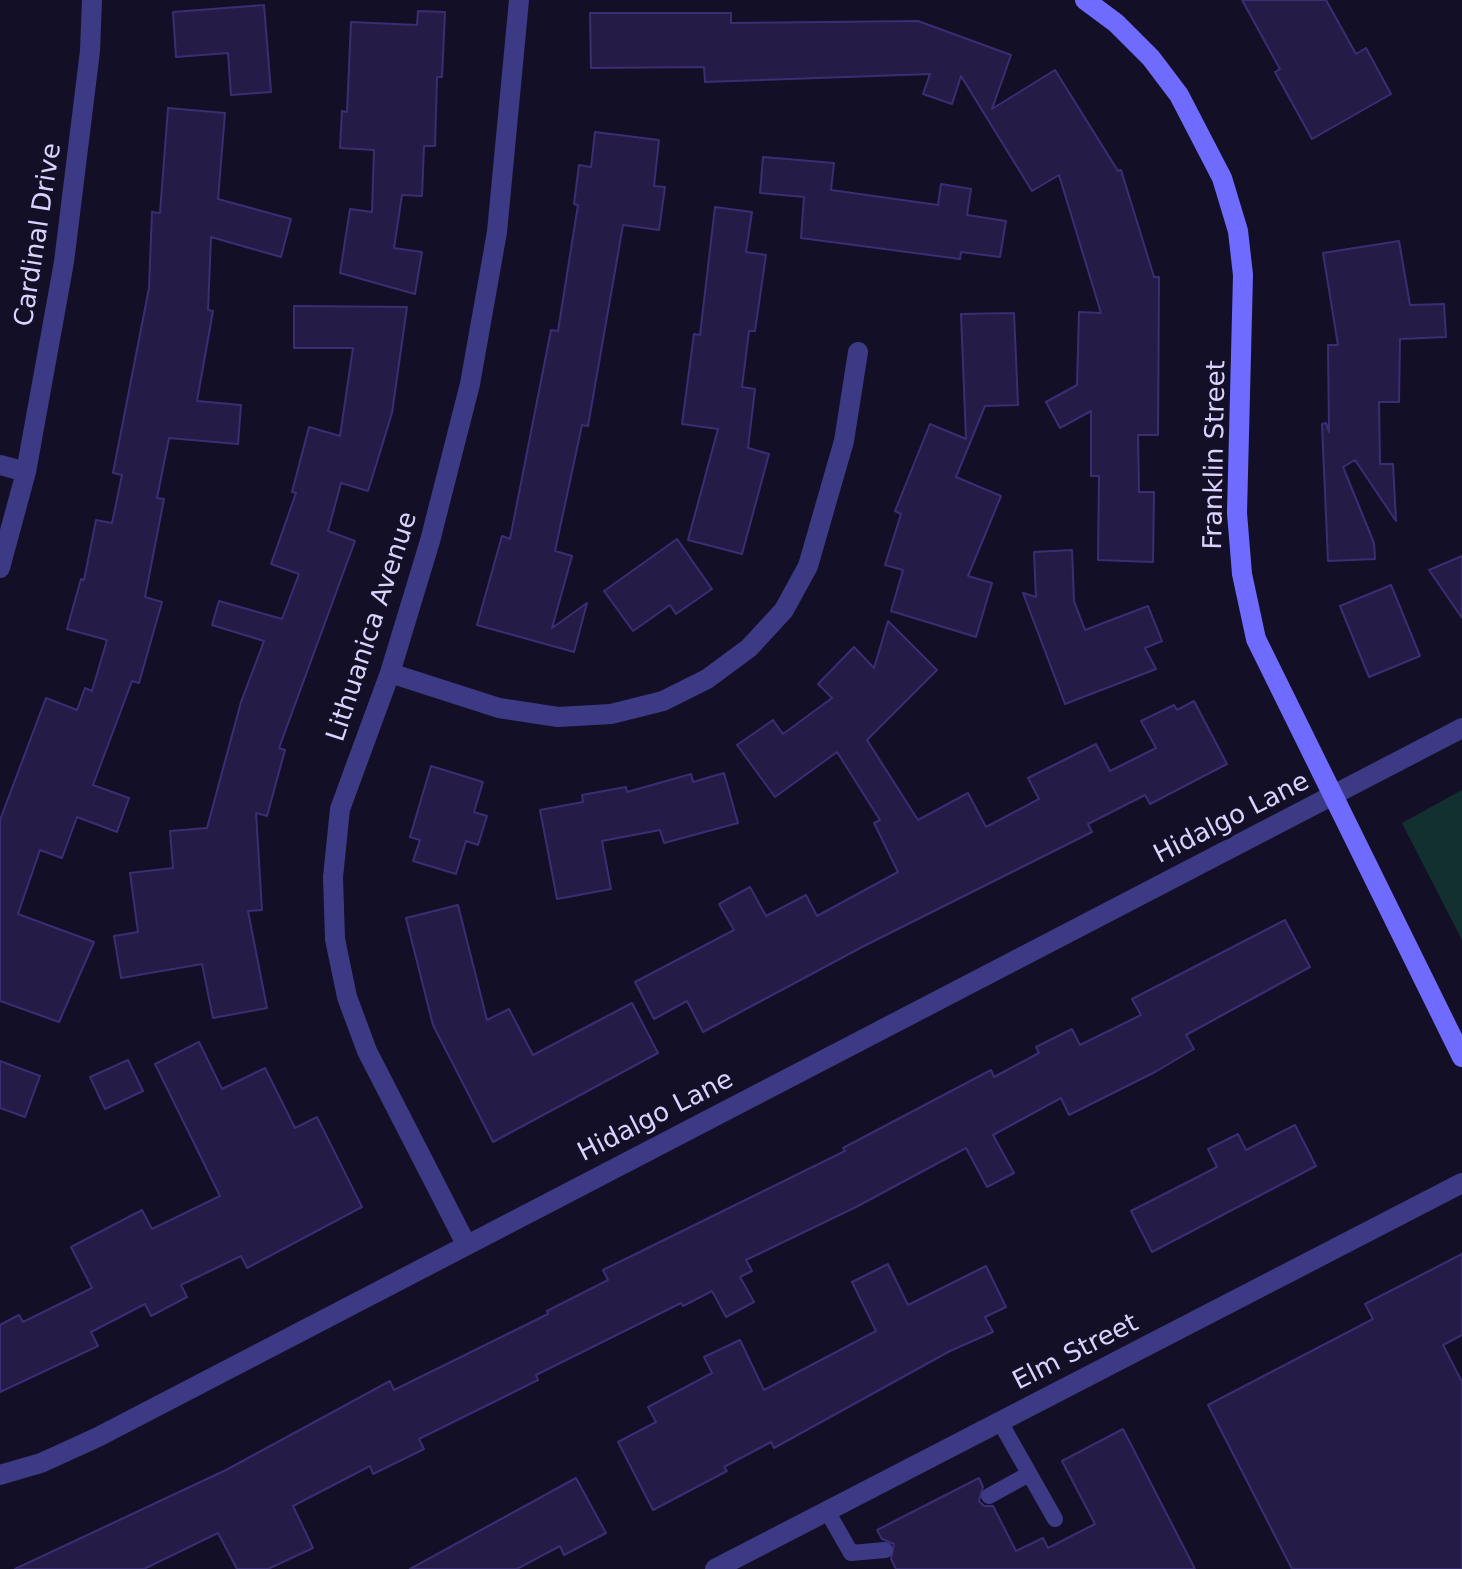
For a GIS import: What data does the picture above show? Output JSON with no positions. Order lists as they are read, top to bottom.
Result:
{
  "streets": {
    "street": [
      "Cardinal Drive",
      "Franklin Street",
      "Lithuanica Avenue",
      "Hidalgo Lane",
      "Elm Street"
    ]
  },
  "crossings": [
    ["Franklin Street", "Hidalgo Lane"],
    ["Lithuanica Avenue", "Hidalgo Lane"]
  ]
}
